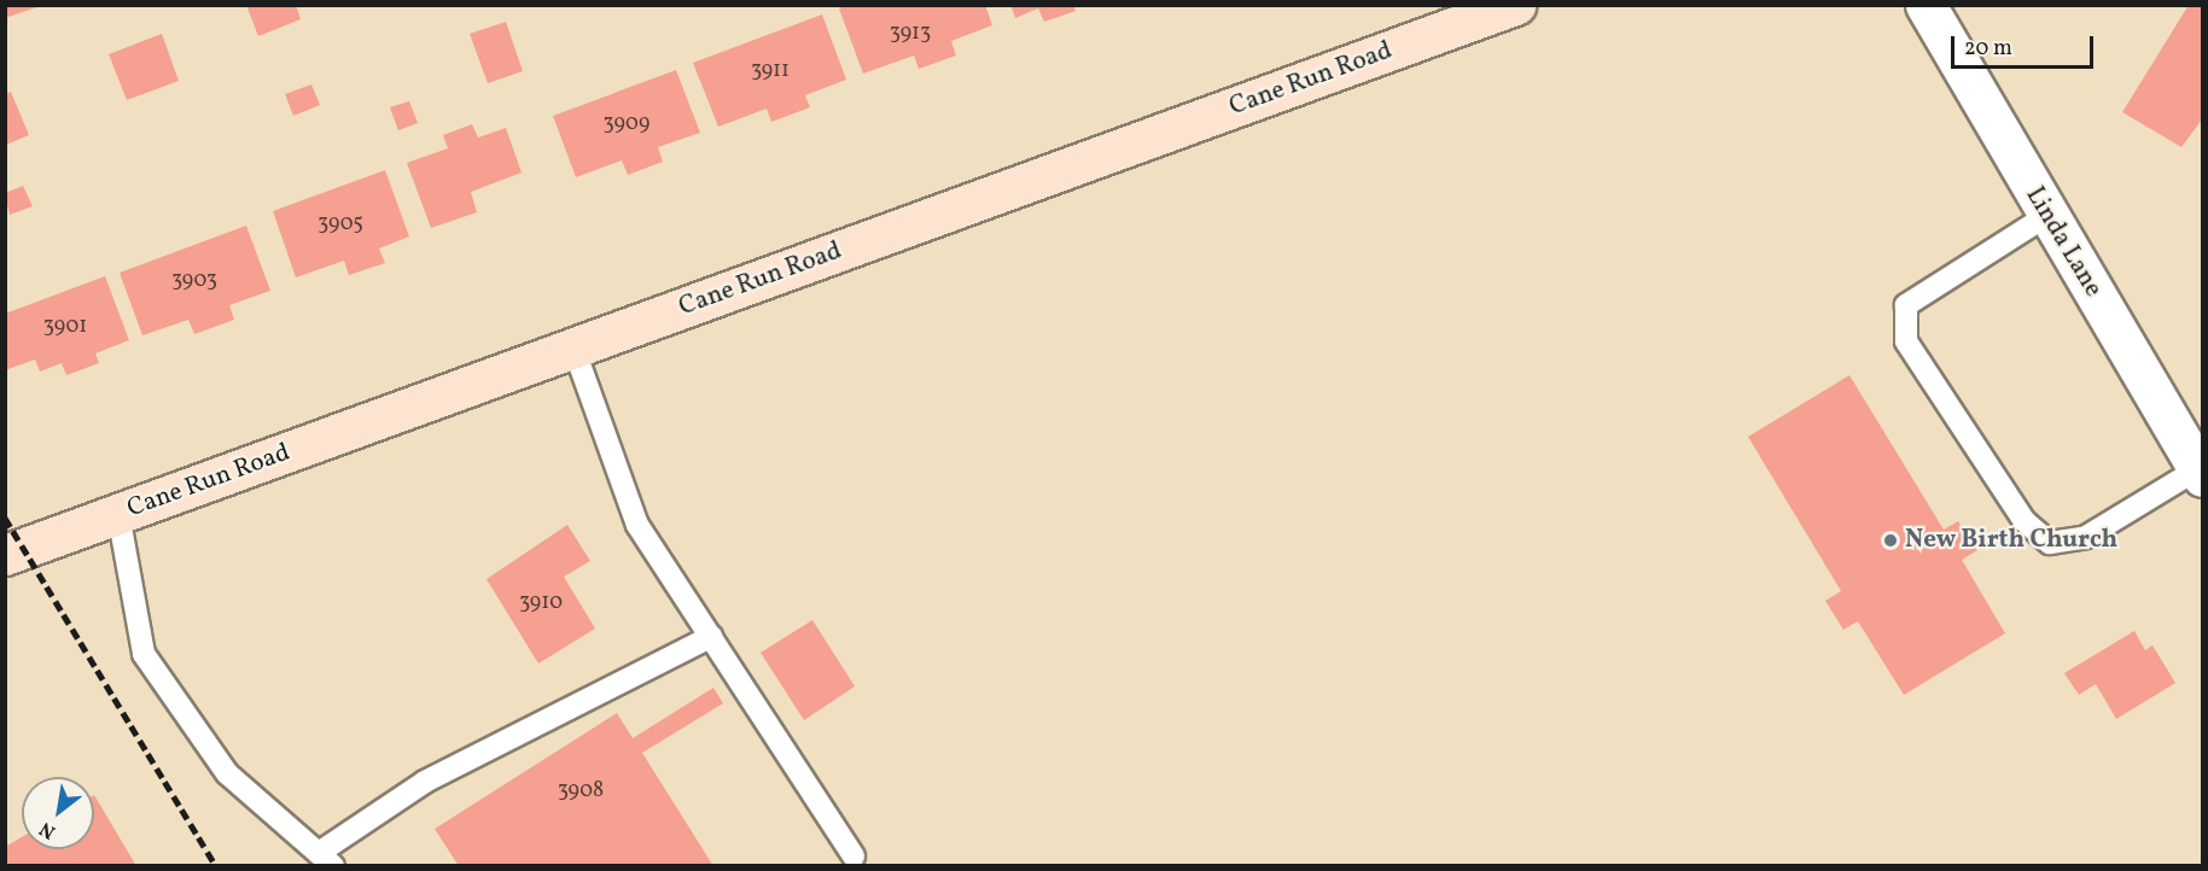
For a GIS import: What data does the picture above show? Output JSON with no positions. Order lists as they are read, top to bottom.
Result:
{
  "streets": {
    "main road": ["Cane Run Road"],
    "street": ["Linda Lane"]
  },
  "places": ["New Birth Church"],
  "house_numbers": [
    "3913",
    "3911",
    "3909",
    "3905",
    "3903",
    "3901",
    "3910",
    "3908"
  ],
  "scale_bar": "20 m",
  "north": "bottom left"
}
